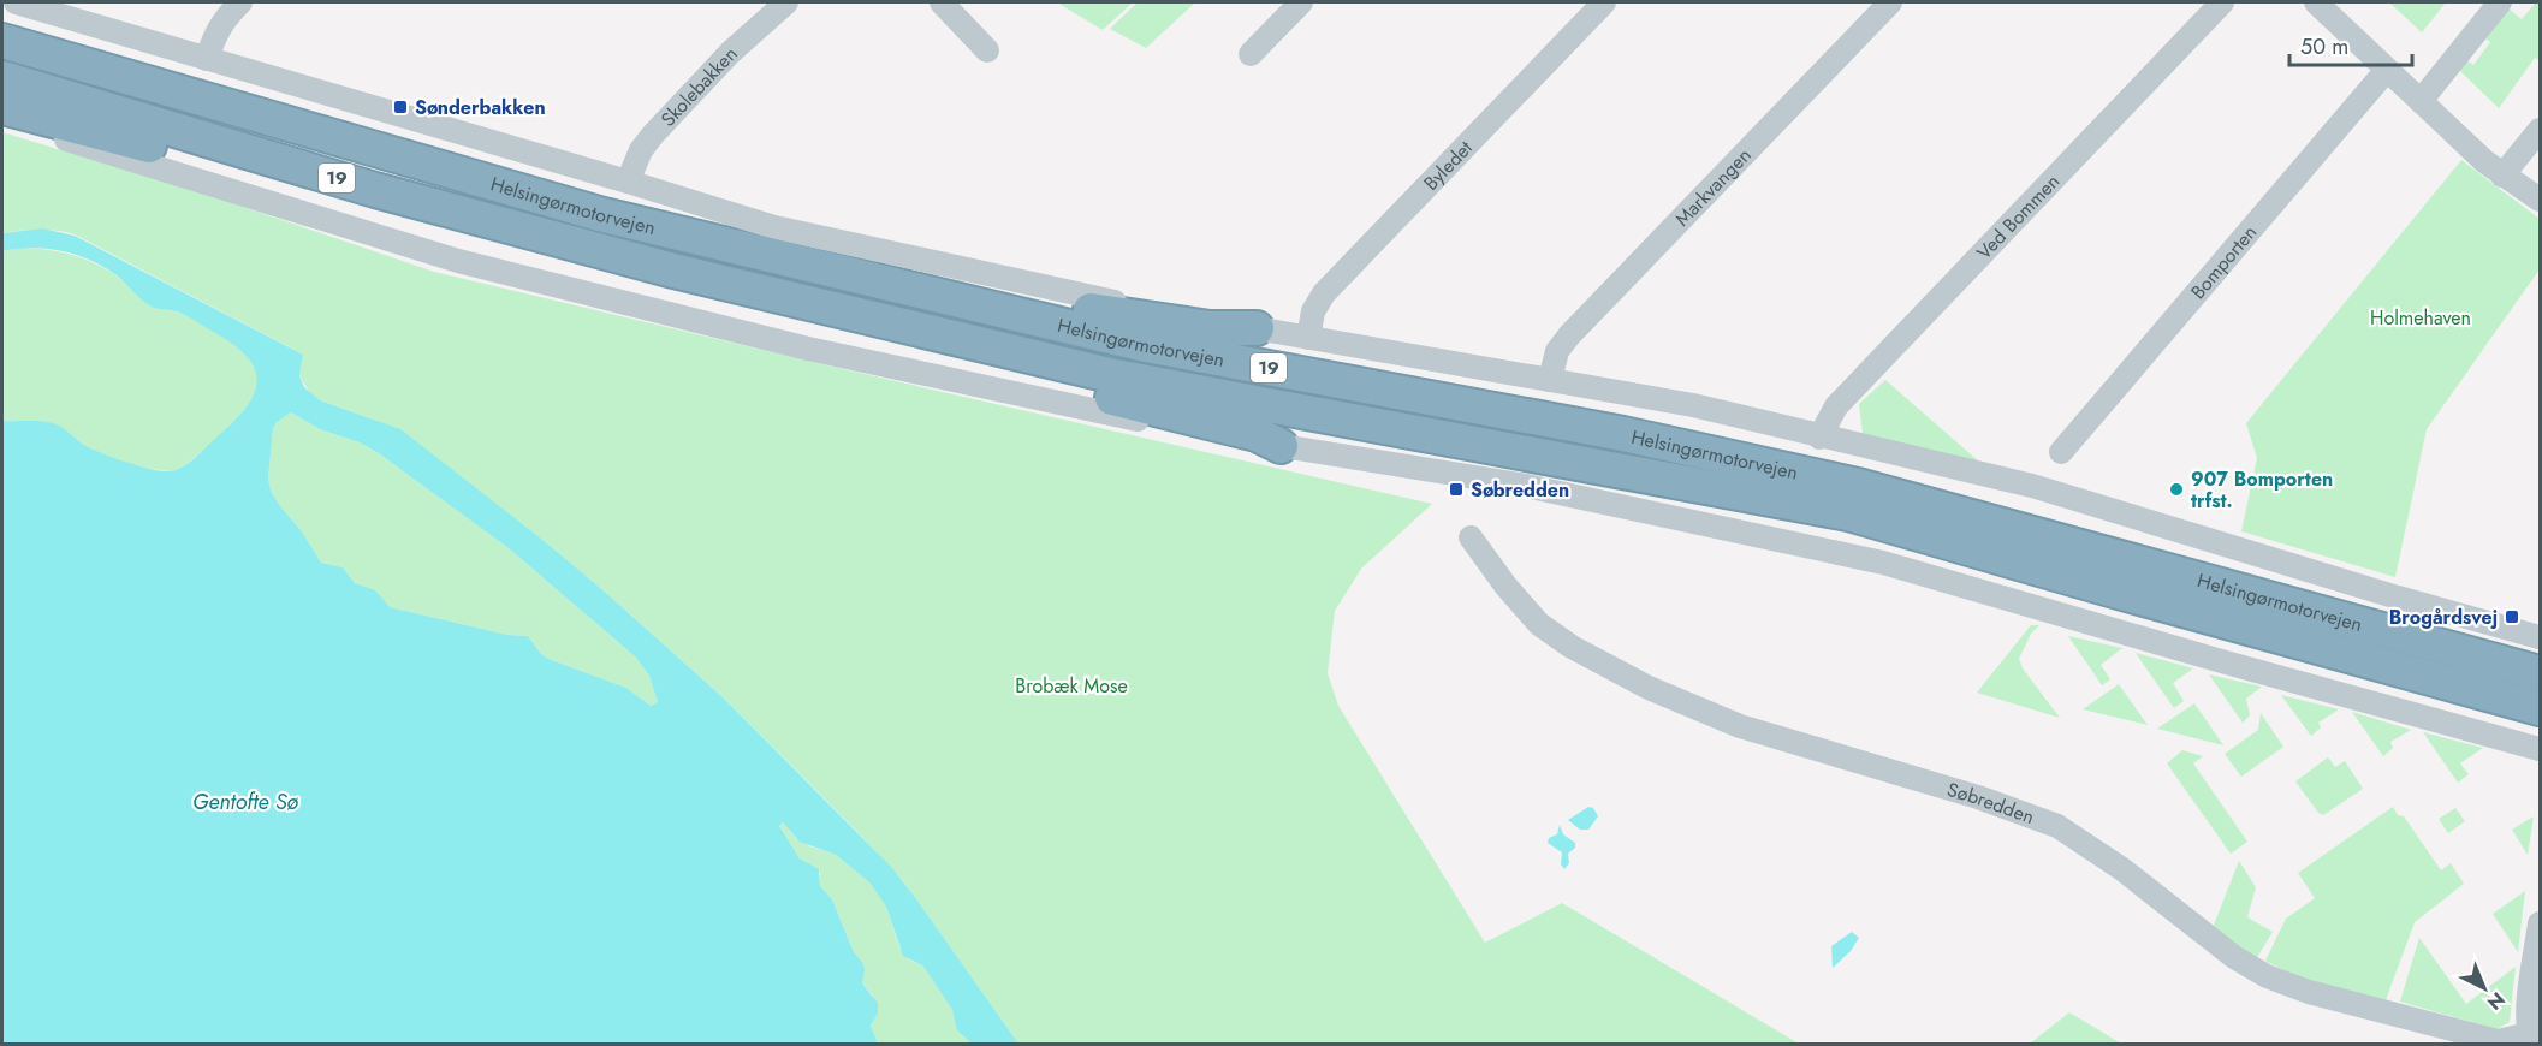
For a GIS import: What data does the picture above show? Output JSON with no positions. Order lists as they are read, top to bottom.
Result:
{
  "streets": {
    "highway": ["19", "Helsingørmotorvejen"],
    "street": [
      "Skolebakken",
      "Byledet",
      "Markvangen",
      "Ved Bommen",
      "Bomporten",
      "Søbredden"
    ]
  },
  "water": ["Gentofte Sø"],
  "parks": ["Holmehaven", "Brobæk Mose"],
  "places": {
    "transit": ["Sønderbakken", "Søbredden", "Brogårdsvej"],
    "other": ["907 Bomporten trfst."]
  },
  "scale_bar": "50 m",
  "north": "bottom right"
}
